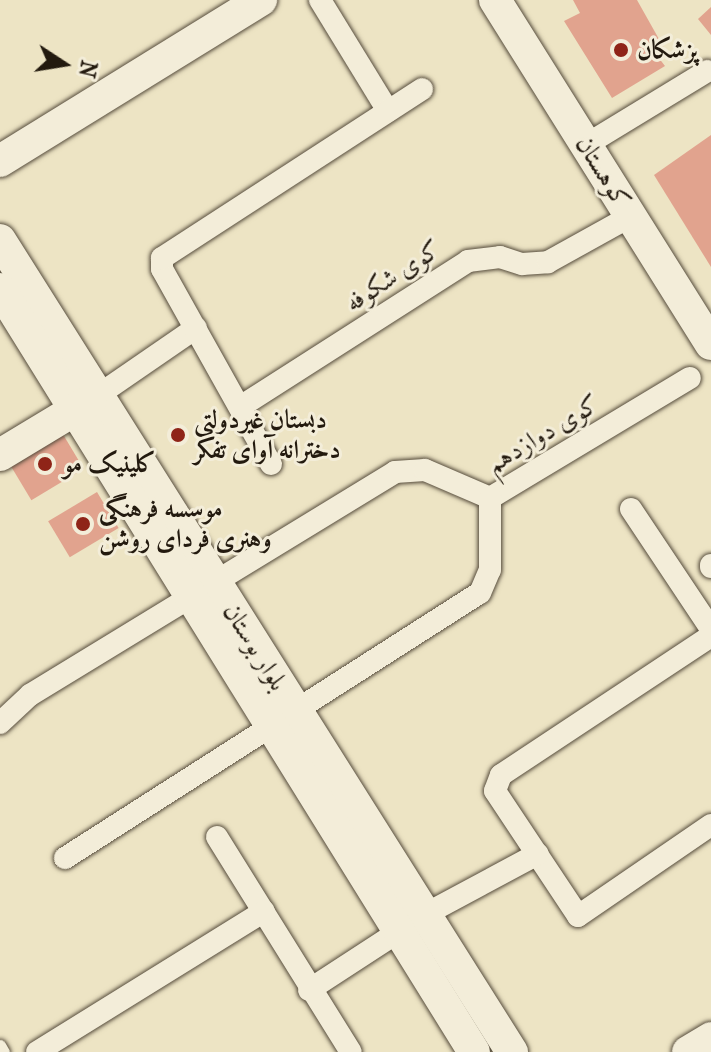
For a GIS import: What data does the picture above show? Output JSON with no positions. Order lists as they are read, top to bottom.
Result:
{
  "streets": {
    "street": [
      "کوهستان",
      "کوی شکوفه",
      "کوی دوازدهم",
      "بلوار بوستان"
    ]
  },
  "crossings": [
    ["کوهستان", "کوی شکوفه"],
    ["کوی دوازدهم", "بلوار بوستان"]
  ],
  "places": [
    "پزشکان",
    "دبستان غیردولتی دخترانه آوای تفکر",
    "کلینیک مو",
    "موسسه فرهنگی وهنری فردای روشن"
  ],
  "north": "right"
}
